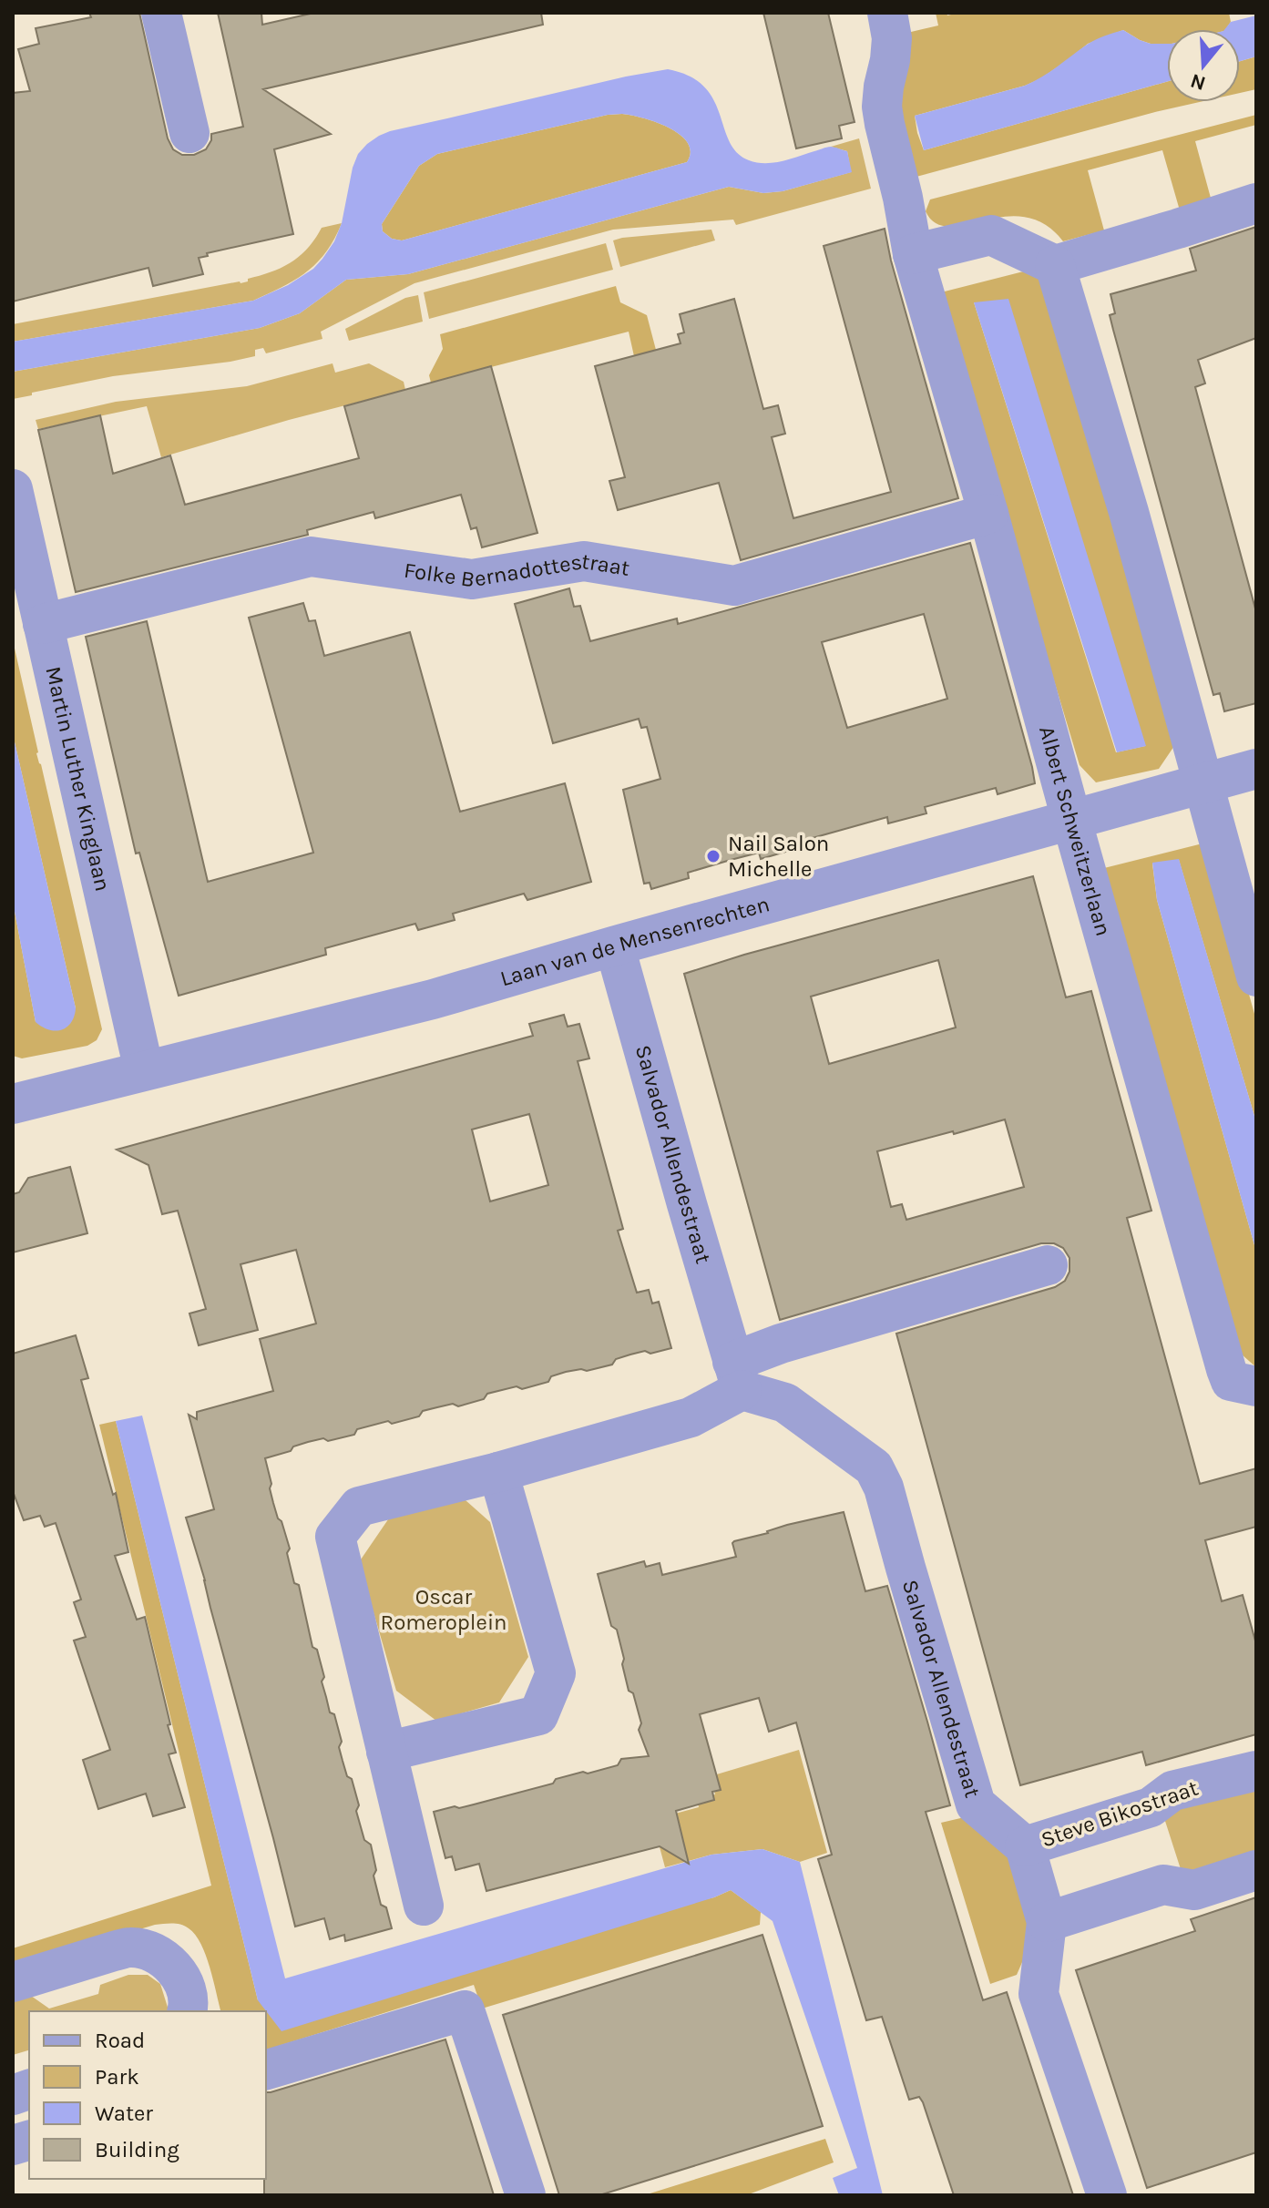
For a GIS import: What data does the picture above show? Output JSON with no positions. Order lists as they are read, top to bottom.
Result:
{
  "streets": {
    "street": [
      "Folke Bernadottestraat",
      "Martin Luther Kinglaan",
      "Albert Schweitzerlaan",
      "Laan van de Mensenrechten",
      "Salvador Allendestraat",
      "Steve Bikostraat"
    ]
  },
  "crossings": [
    ["Folke Bernadottestraat", "Martin Luther Kinglaan"],
    ["Folke Bernadottestraat", "Albert Schweitzerlaan"],
    ["Martin Luther Kinglaan", "Laan van de Mensenrechten"],
    ["Albert Schweitzerlaan", "Laan van de Mensenrechten"],
    ["Laan van de Mensenrechten", "Salvador Allendestraat"],
    ["Salvador Allendestraat", "Steve Bikostraat"]
  ],
  "parks": ["Oscar Romeroplein"],
  "places": ["Nail Salon Michelle"],
  "legend": [
    "Road",
    "Park",
    "Water",
    "Building"
  ],
  "north": "bottom"
}
